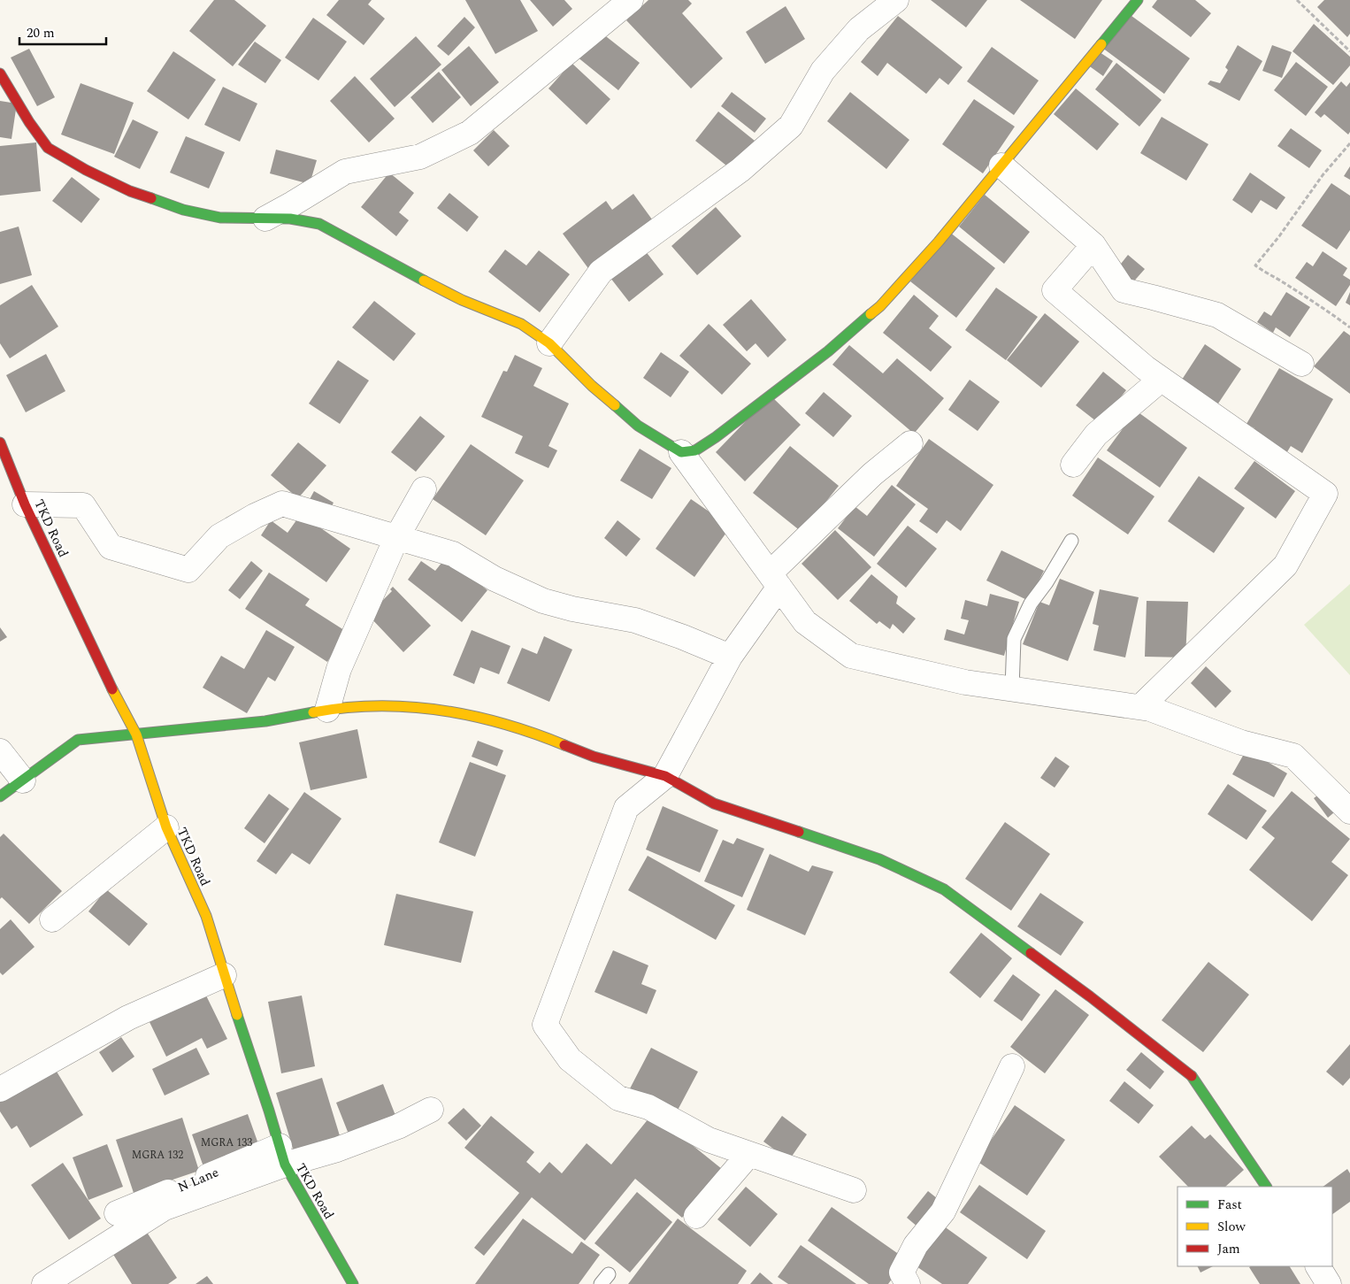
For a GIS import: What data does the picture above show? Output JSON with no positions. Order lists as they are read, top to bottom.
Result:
{
  "streets": {
    "street": ["TKD Road", "N Lane"]
  },
  "crossings": [
    ["TKD Road", "N Lane"]
  ],
  "house_numbers": ["MGRA 133", "MGRA 132"],
  "legend": ["Fast", "Slow", "Jam"],
  "scale_bar": "20 m"
}
